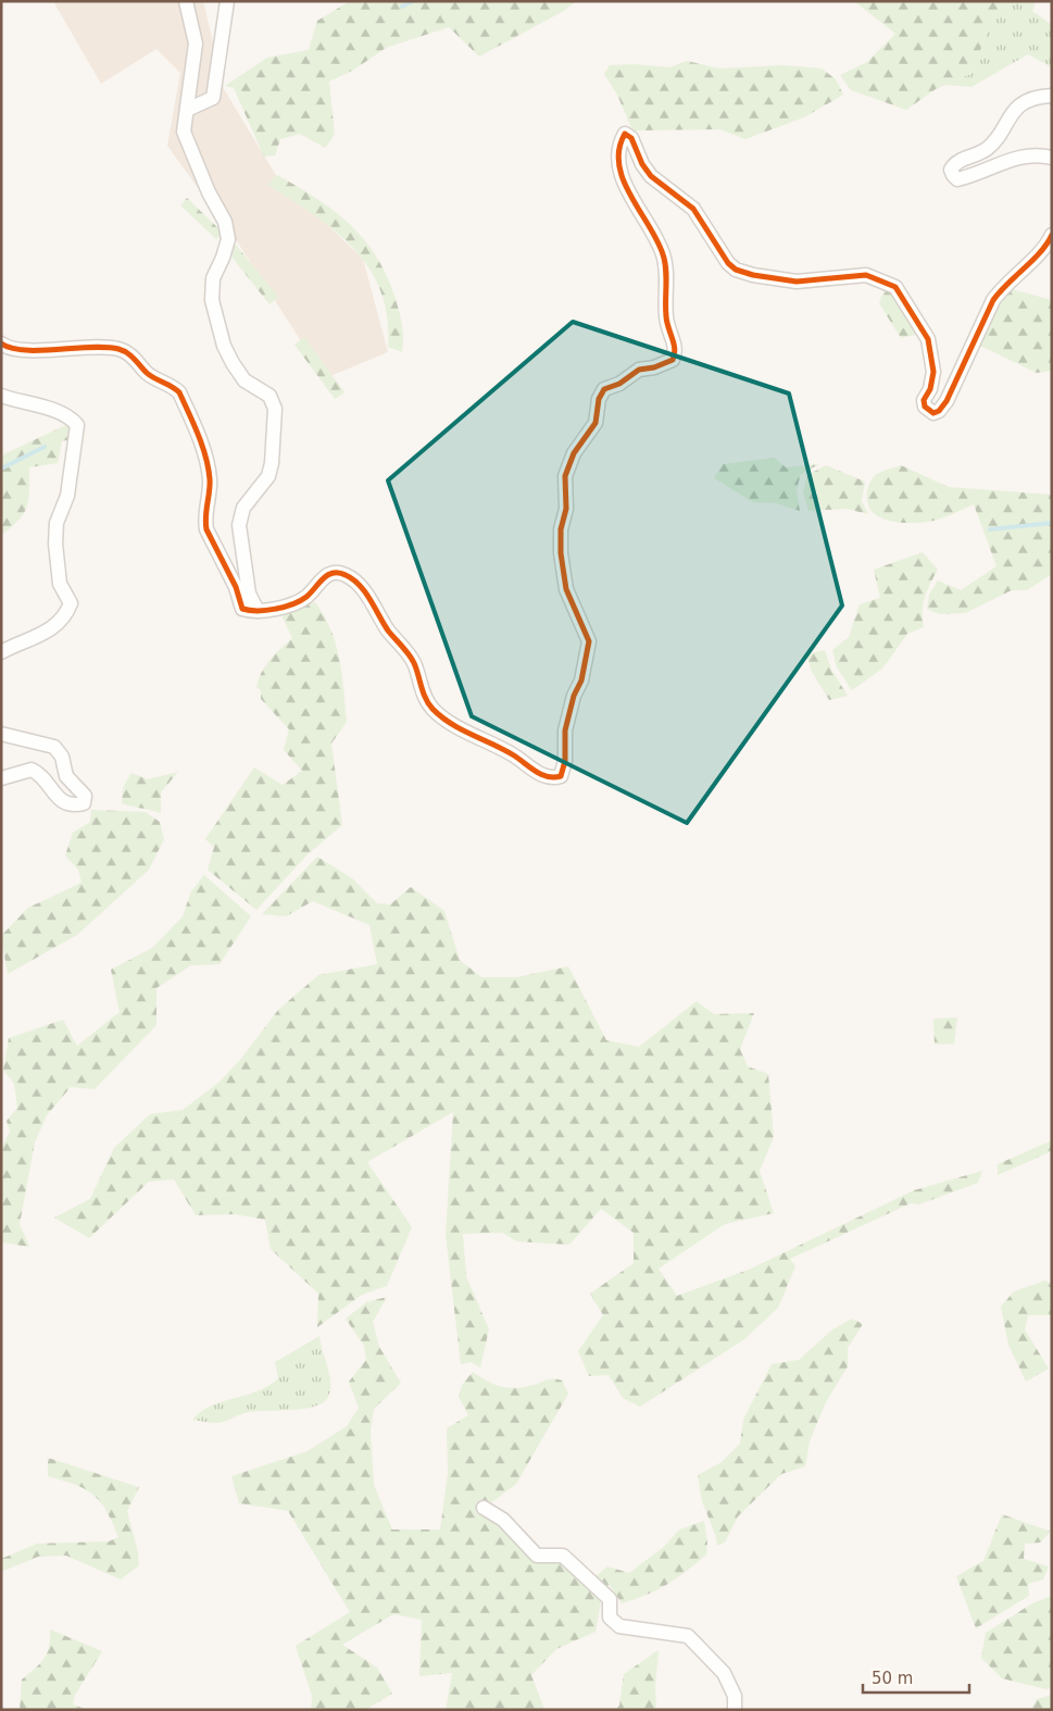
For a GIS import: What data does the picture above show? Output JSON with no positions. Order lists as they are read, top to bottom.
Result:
{
  "scale_bar": "50 m"
}
